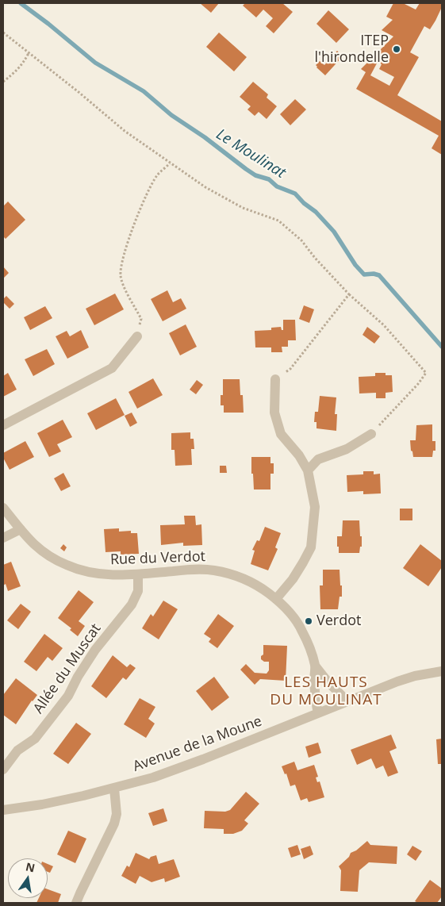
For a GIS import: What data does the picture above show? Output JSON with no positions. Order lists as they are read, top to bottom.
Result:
{
  "streets": {
    "street": ["Rue du Verdot", "Allée du Muscat", "Avenue de la Moune"]
  },
  "crossings": [
    ["Rue du Verdot", "Allée du Muscat"],
    ["Rue du Verdot", "Avenue de la Moune"]
  ],
  "districts": ["LES HAUTS DU MOULINAT"],
  "water": ["Le Moulinat"],
  "places": ["ITEP l'hirondelle", "Verdot"],
  "north": "top"
}
